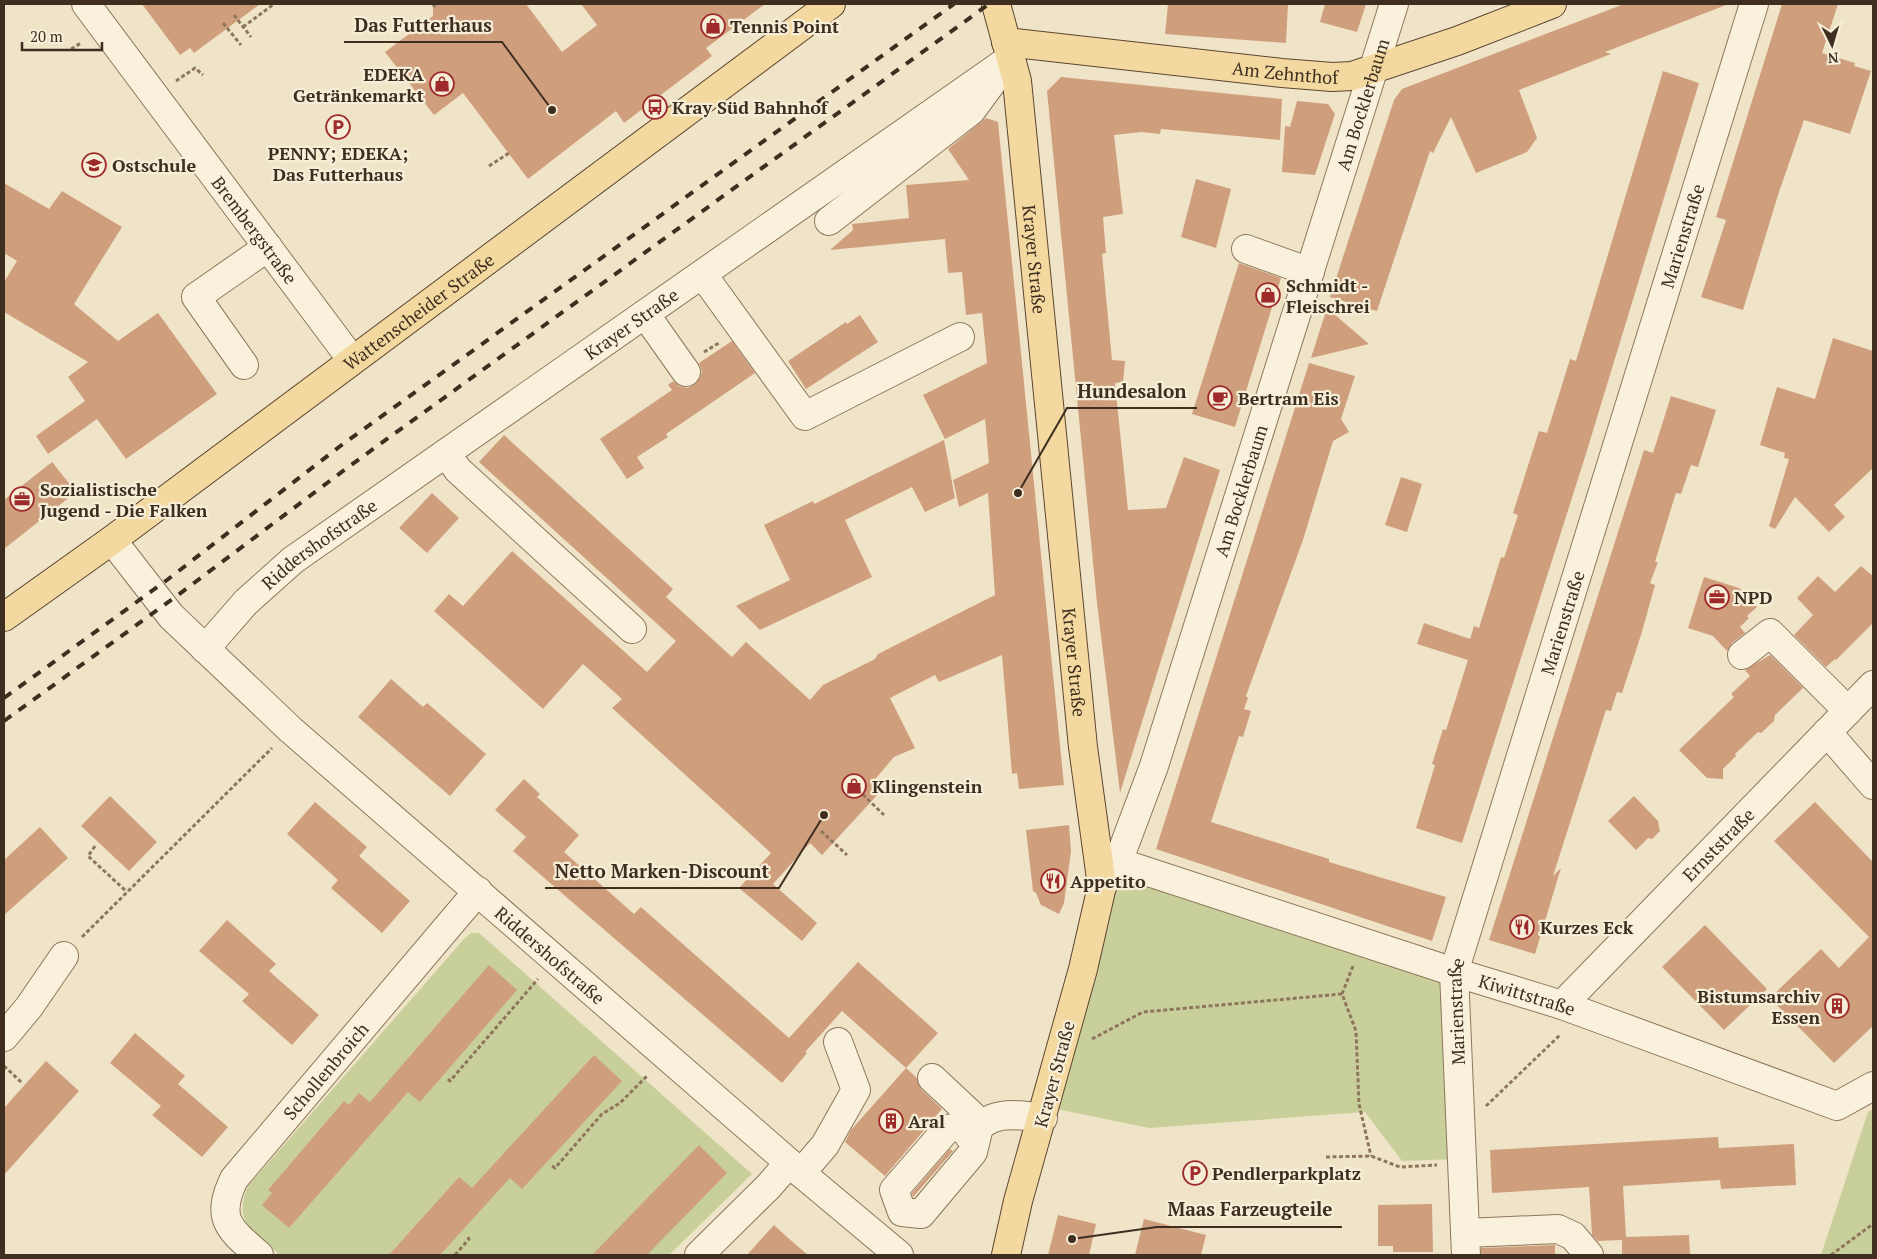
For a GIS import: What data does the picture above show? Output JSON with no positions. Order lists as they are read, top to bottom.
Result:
{
  "streets": {
    "main road": ["Am Zehnthof", "Krayer Straße", "Wattenscheider Straße"],
    "street": [
      "Am Bocklerbaum",
      "Brembergstraße",
      "Marienstraße",
      "Riddershofstraße",
      "Ernststraße",
      "Kiwittstraße",
      "Schollenbroich"
    ]
  },
  "crossings": [
    ["Am Zehnthof", "Am Bocklerbaum"],
    ["Am Zehnthof", "Krayer Straße"],
    ["Am Bocklerbaum", "Krayer Straße"],
    ["Am Bocklerbaum", "Kiwittstraße"],
    ["Brembergstraße", "Wattenscheider Straße"],
    ["Marienstraße", "Kiwittstraße"],
    ["Krayer Straße", "Riddershofstraße"],
    ["Wattenscheider Straße", "Riddershofstraße"],
    ["Riddershofstraße", "Schollenbroich"],
    ["Ernststraße", "Kiwittstraße"]
  ],
  "places": {
    "shop": [
      "Tennis Point",
      "EDEKA Getränkemarkt",
      "Schmidt - Fleischrei",
      "Klingenstein"
    ],
    "bus stop": ["Kray Süd Bahnhof"],
    "other": [
      "Das Futterhaus",
      "Hundesalon",
      "Netto Marken-Discount",
      "Maas Farzeugteile"
    ],
    "parking": ["PENNY; EDEKA; Das Futterhaus", "Pendlerparkplatz"],
    "school or university": ["Ostschule"],
    "cafe": ["Bertram Eis"],
    "office": ["Sozialistische Jugend - Die Falken", "NPD"],
    "restaurant": ["Appetito", "Kurzes Eck"],
    "building": ["Bistumsarchiv Essen", "Aral"]
  },
  "scale_bar": "20 m",
  "north": "bottom"
}
